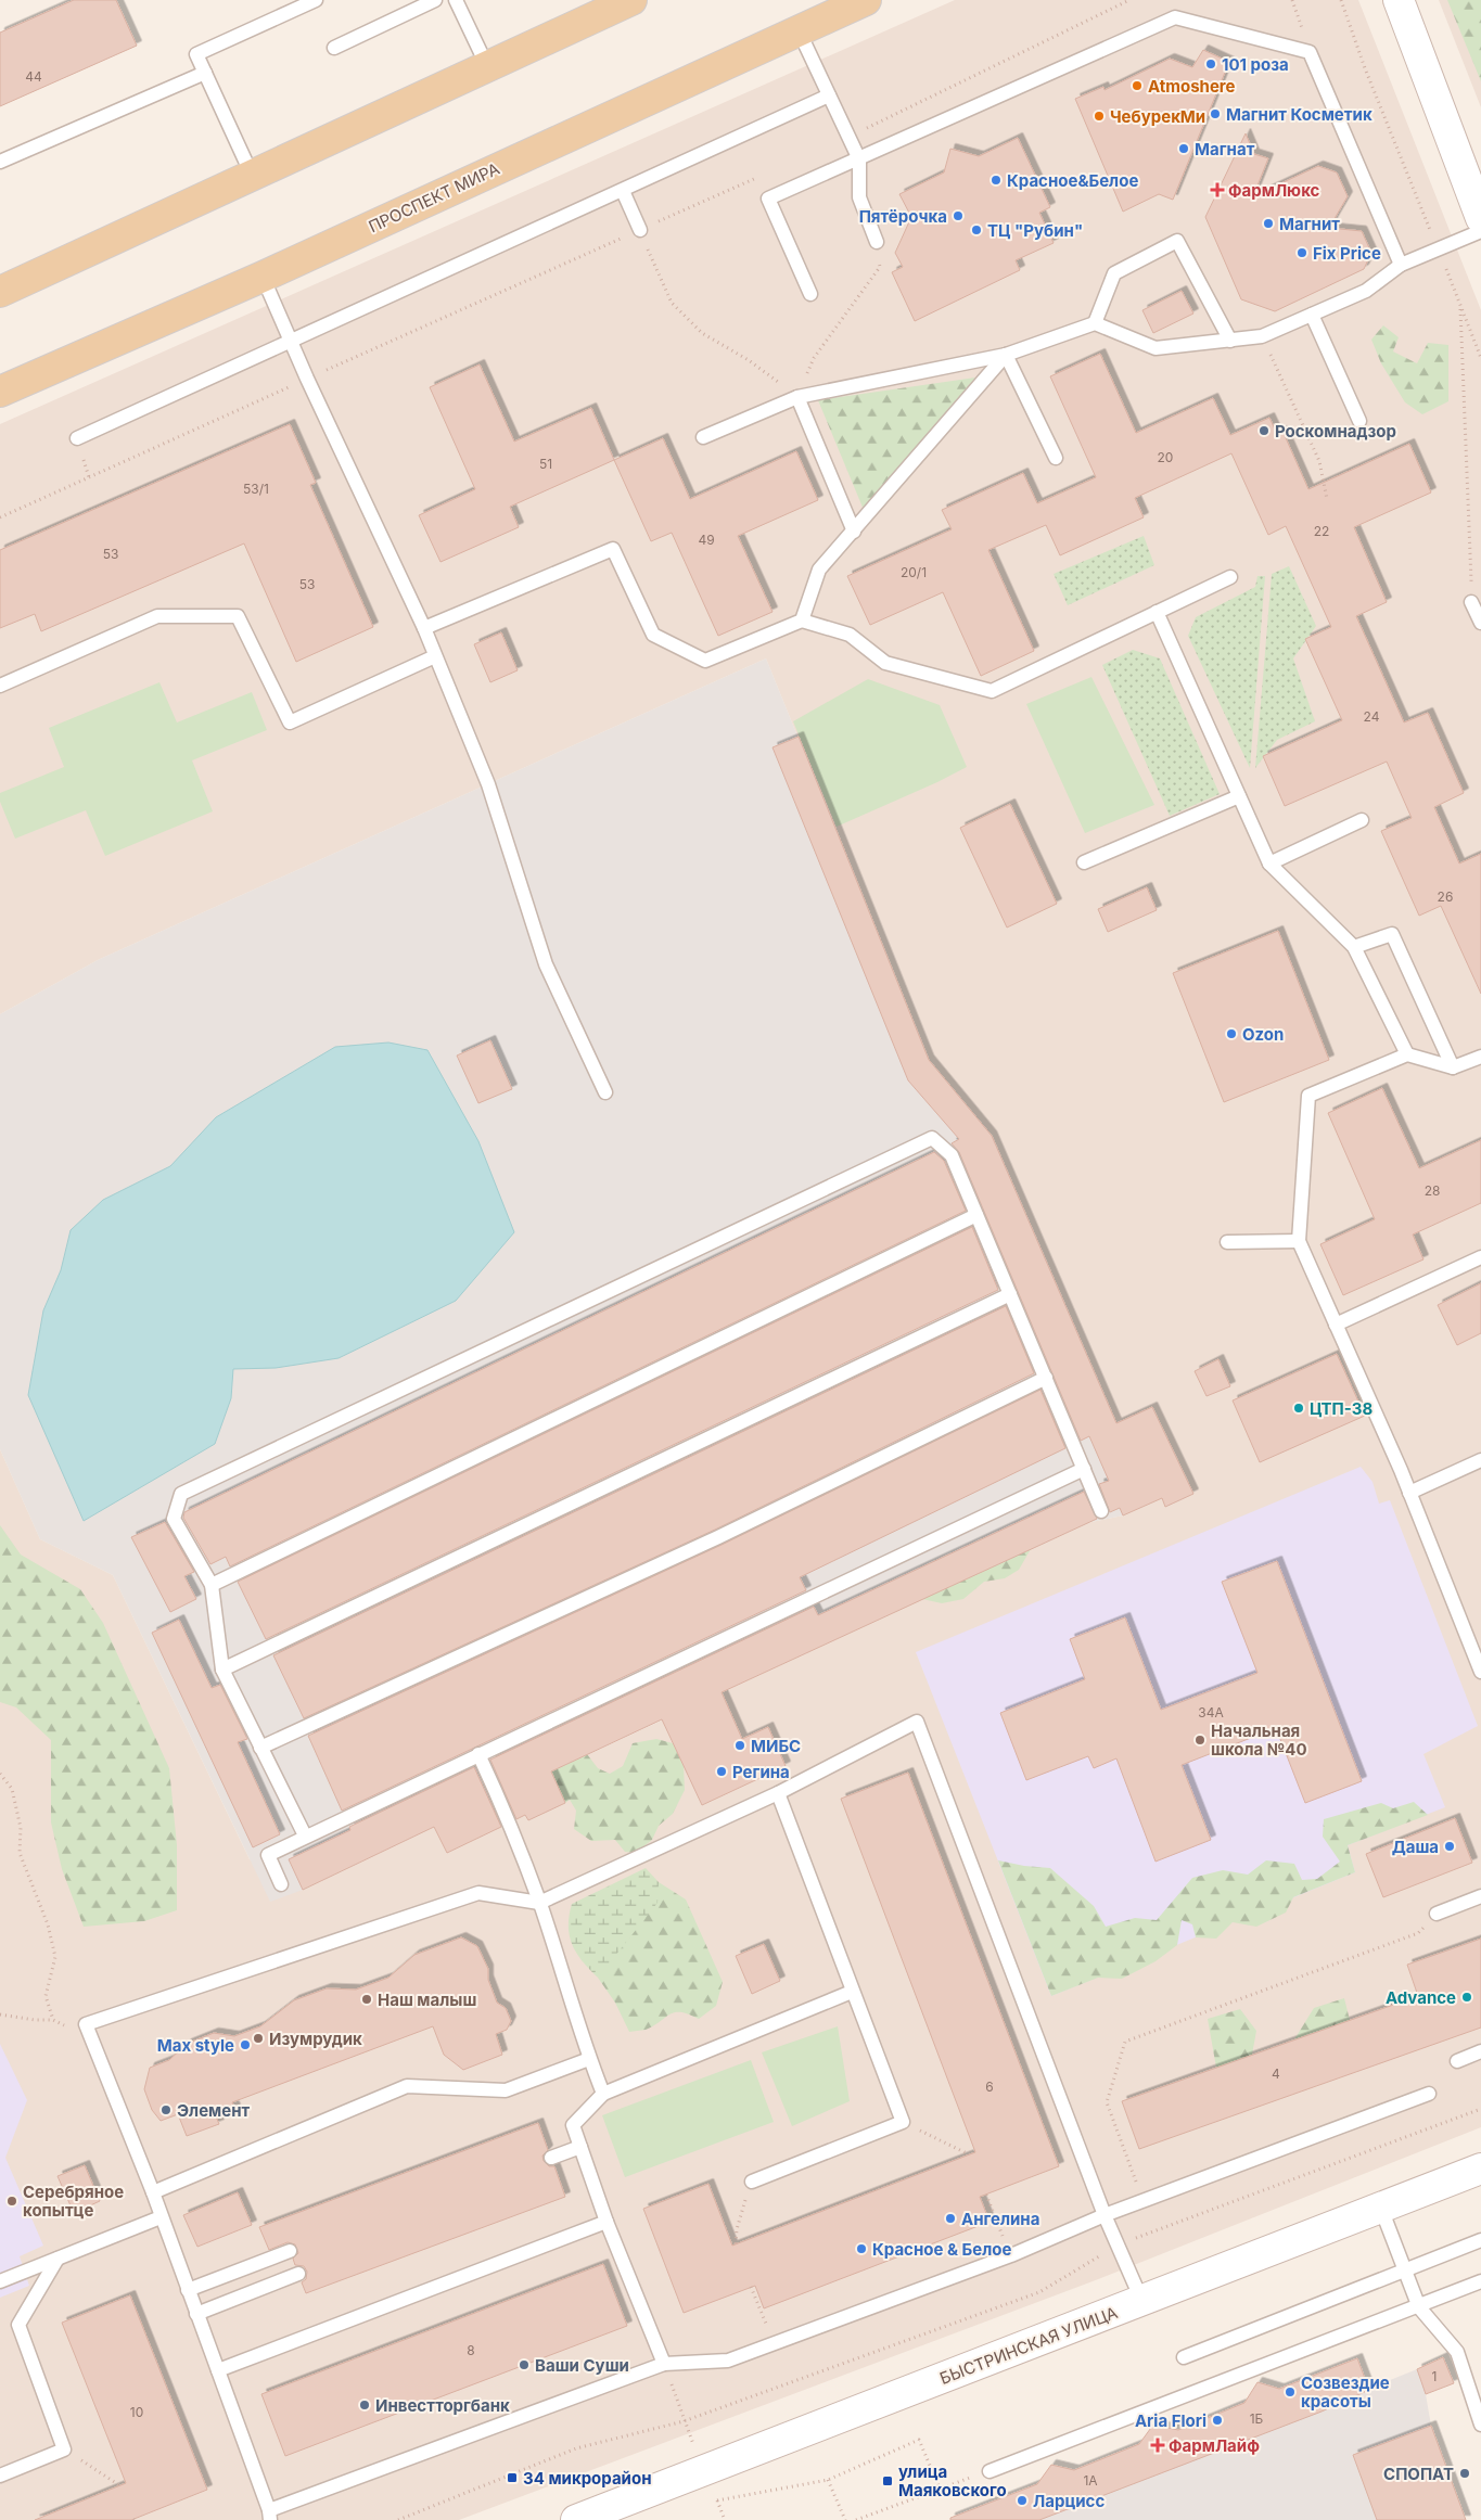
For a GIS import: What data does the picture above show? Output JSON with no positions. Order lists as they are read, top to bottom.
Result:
{
  "streets": {
    "main road": ["ПРОСПЕКТ МИРА", "БЫСТРИНСКАЯ УЛИЦА"]
  },
  "places": {
    "other": [
      "101 роза",
      "Atmoshere",
      "Магнит Косметик",
      "ЧебурекМи",
      "Магнат",
      "Красное&Белое",
      "Пятёрочка",
      "Магнит",
      "ТЦ \"Рубин\"",
      "Fix Price",
      "Роскомнадзор",
      "Ozon",
      "ЦТП-38",
      "Начальная школа №40",
      "МИБС",
      "Регина",
      "Даша",
      "Advance",
      "Наш малыш",
      "Изумрудик",
      "Max style",
      "Элемент",
      "Серебряное копытце",
      "Ангелина",
      "Красное & Белое",
      "Ваши Суши",
      "Созвездие красоты",
      "Инвестторгбанк",
      "Aria Flori",
      "СПОПАТ",
      "Ларцисс"
    ],
    "health": ["ФармЛюкс", "ФармЛайф"],
    "transit": ["34 микрорайон", "улица Маяковского"]
  },
  "house_numbers": [
    "44",
    "20",
    "51",
    "53/1",
    "22",
    "49",
    "53",
    "20/1",
    "53",
    "24",
    "26",
    "28",
    "34А",
    "4",
    "6",
    "8",
    "1",
    "10",
    "1Б",
    "1А"
  ]
}
